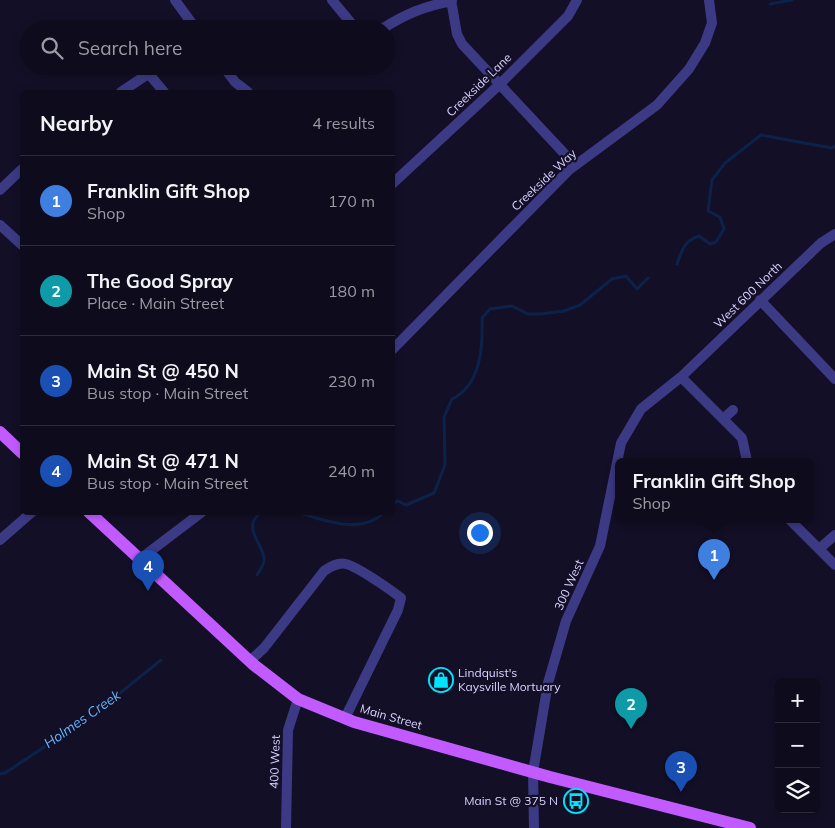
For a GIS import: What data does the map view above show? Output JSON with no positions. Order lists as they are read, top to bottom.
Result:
{
  "streets": {
    "main road": ["Main Street"],
    "street": [
      "Creekside Lane",
      "Creekside Way",
      "West 600 North",
      "300 West",
      "400 West"
    ]
  },
  "crossings": [
    ["West 600 North", "300 West"],
    ["300 West", "Main Street"],
    ["Main Street", "400 West"]
  ],
  "water": ["Holmes Creek"],
  "places": {
    "shop": ["Lindquist's Kaysville Mortuary"],
    "bus stop": ["Main St @ 375 N"]
  },
  "page": {
    "search": "Search here",
    "heading": ["Nearby", "4 results"],
    "list": [
      {
        "mark": "1",
        "name": "Franklin Gift Shop",
        "note": "Shop",
        "value": "170 m"
      },
      {
        "mark": "2",
        "name": "The Good Spray",
        "note": "Place · Main Street",
        "value": "180 m"
      },
      {
        "mark": "3",
        "name": "Main St @ 450 N",
        "note": "Bus stop · Main Street",
        "value": "230 m"
      },
      {
        "mark": "4",
        "name": "Main St @ 471 N",
        "note": "Bus stop · Main Street",
        "value": "240 m"
      }
    ],
    "popup": ["Franklin Gift Shop", "Shop"],
    "pins": [
      "1",
      "4",
      "2",
      "3"
    ],
    "map_buttons": ["+", "−"]
  }
}
